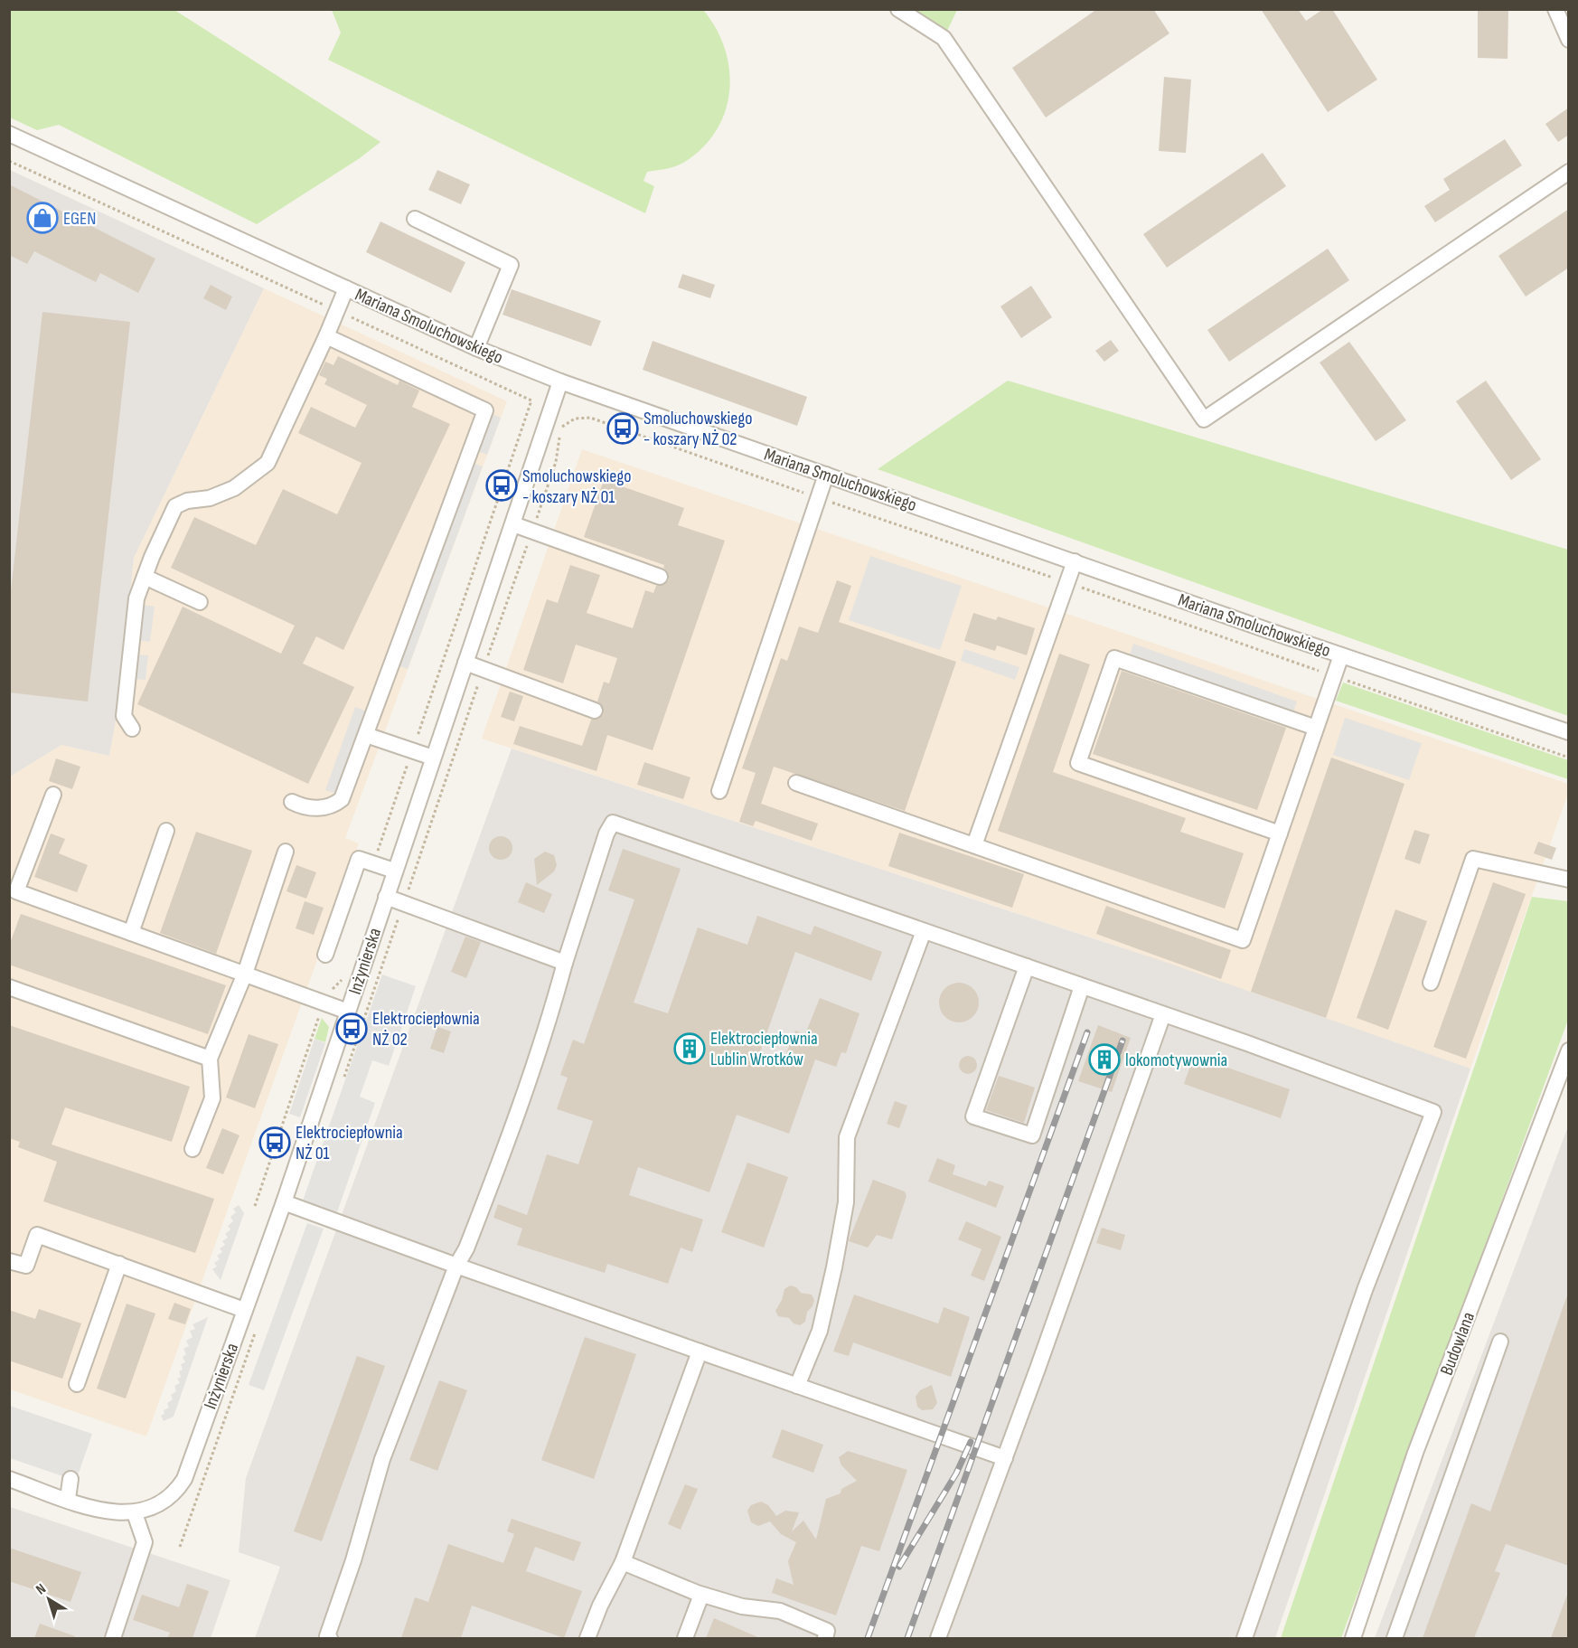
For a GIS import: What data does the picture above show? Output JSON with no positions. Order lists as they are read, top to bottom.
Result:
{
  "streets": {
    "street": ["Mariana Smoluchowskiego", "Inżynierska", "Budowlana"]
  },
  "crossings": [
    ["Mariana Smoluchowskiego", "Inżynierska"]
  ],
  "places": {
    "shop": ["EGEN"],
    "bus stop": [
      "Smoluchowskiego - koszary NŻ 02",
      "Smoluchowskiego - koszary NŻ 01",
      "Elektrociepłownia NŻ 02",
      "Elektrociepłownia NŻ 01"
    ],
    "building": ["Elektrociepłownia Lublin Wrotków", "lokomotywownia"]
  },
  "north": "top left"
}
